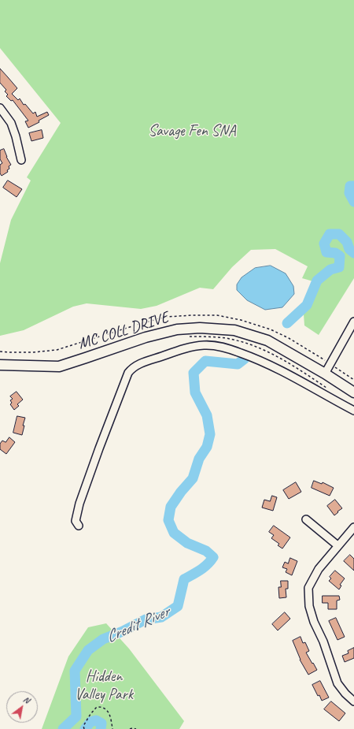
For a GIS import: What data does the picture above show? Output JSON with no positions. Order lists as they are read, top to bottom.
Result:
{
  "streets": {
    "main road": ["MC COLL DRIVE"]
  },
  "water": ["Credit River"],
  "parks": ["Savage Fen SNA", "Hidden Valley Park"],
  "north": "top right"
}
